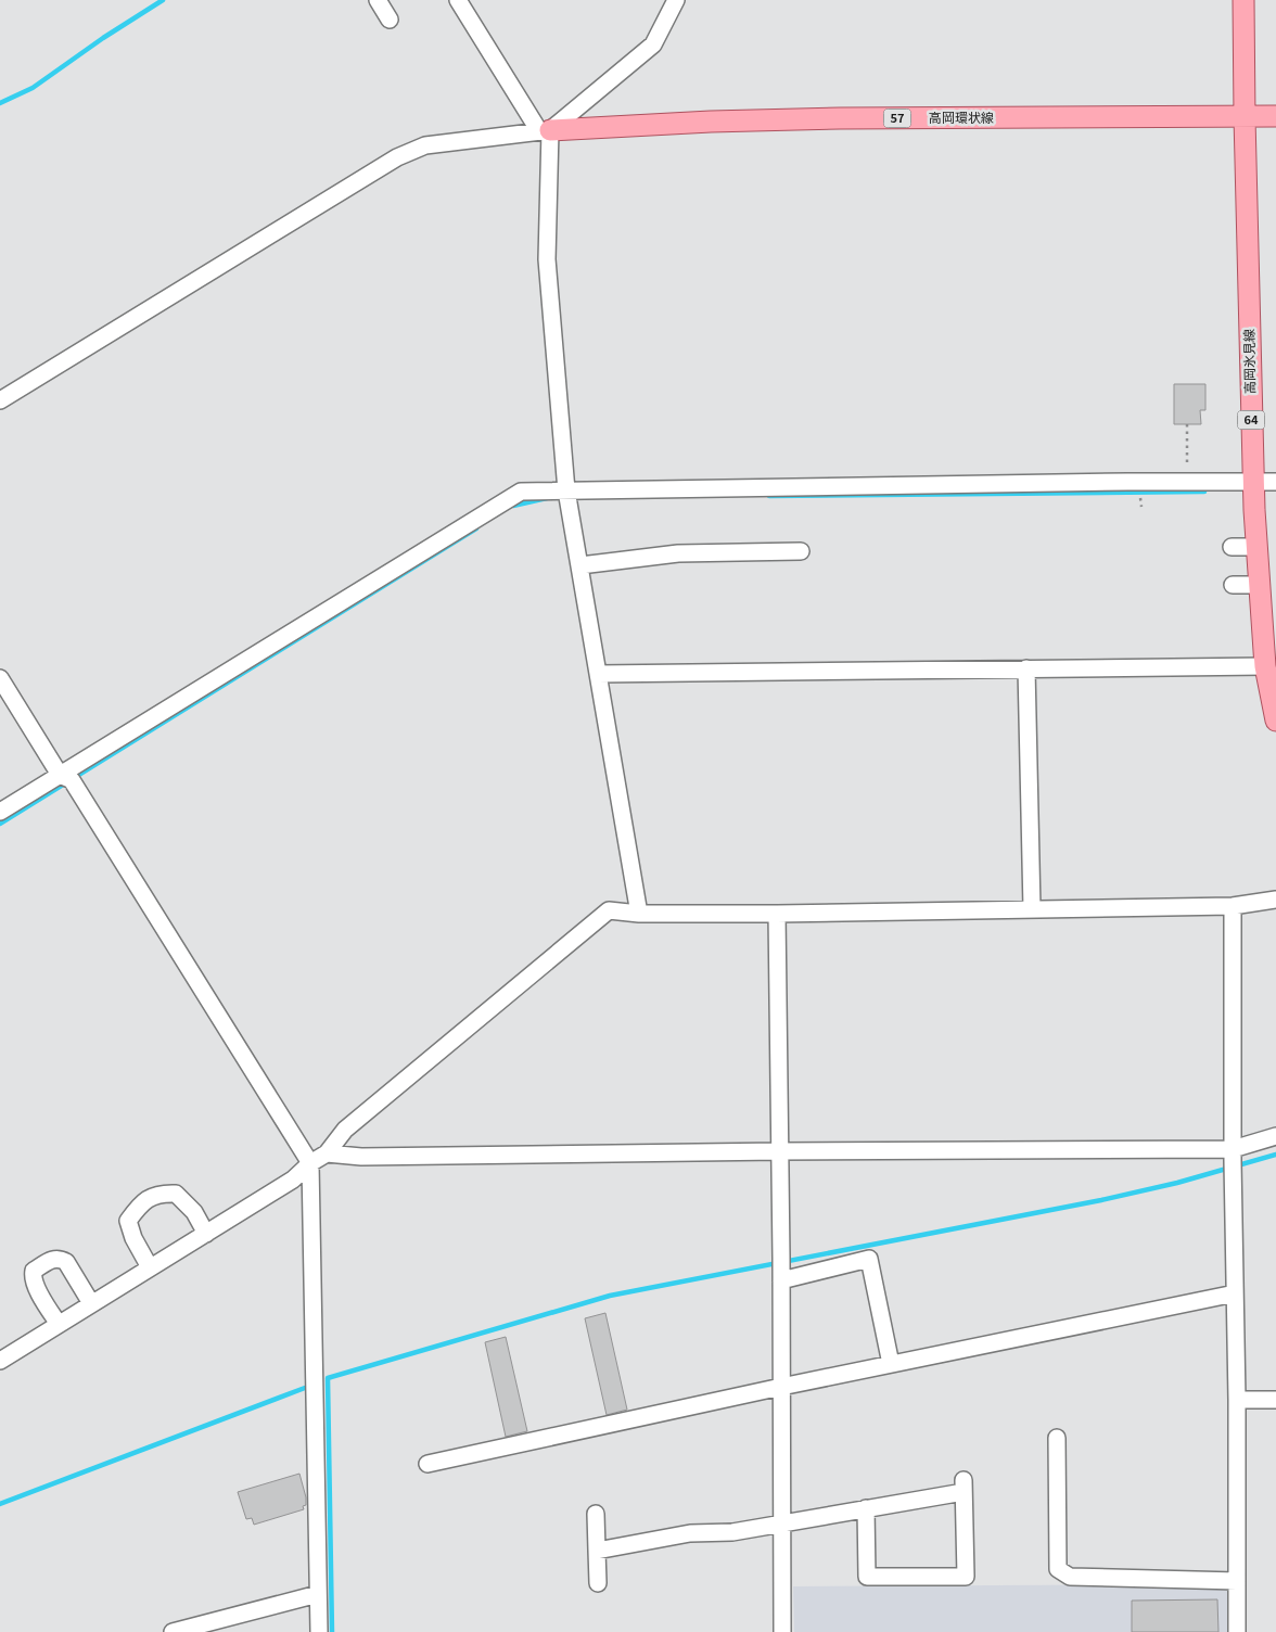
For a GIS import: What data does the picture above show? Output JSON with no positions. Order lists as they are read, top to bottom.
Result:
{
  "streets": {
    "main road": [
      "57",
      "高岡環状線",
      "高岡氷見線",
      "64"
    ]
  },
  "crossings": [
    ["高岡環状線", "高岡氷見線"]
  ]
}
